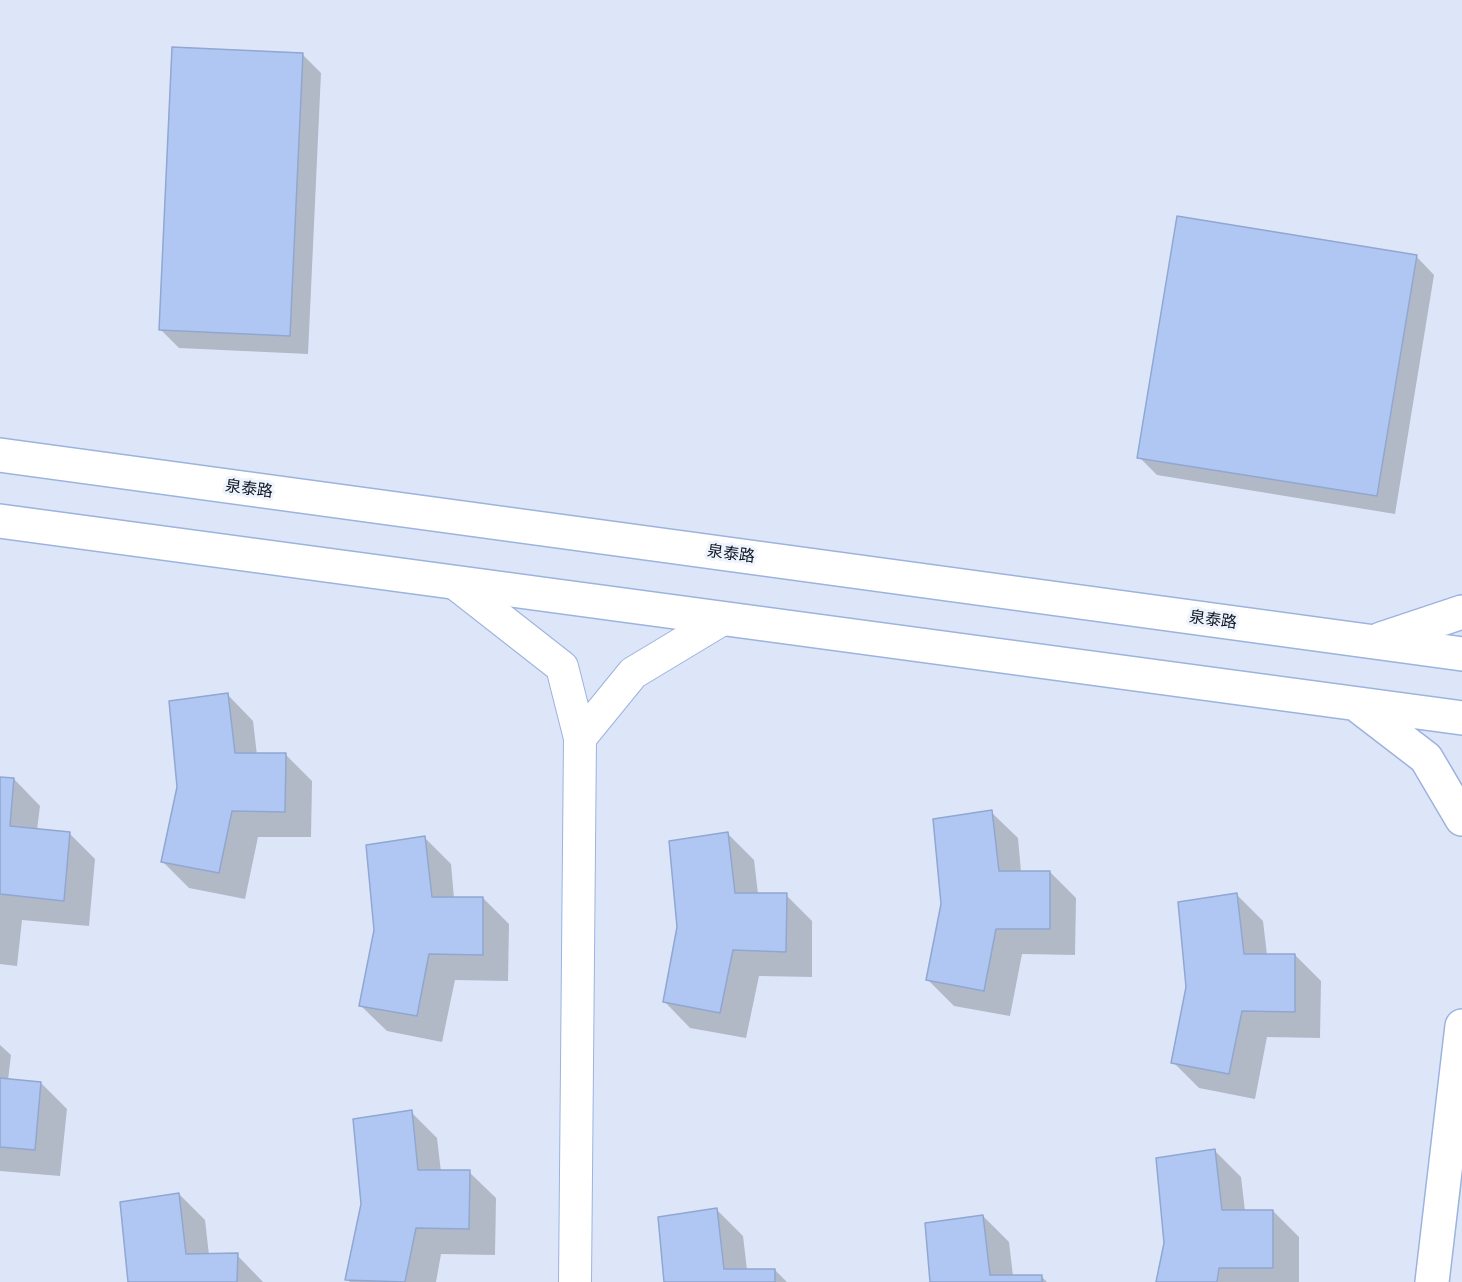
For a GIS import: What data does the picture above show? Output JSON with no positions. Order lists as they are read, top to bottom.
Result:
{
  "streets": {
    "street": ["泉泰路"]
  }
}
